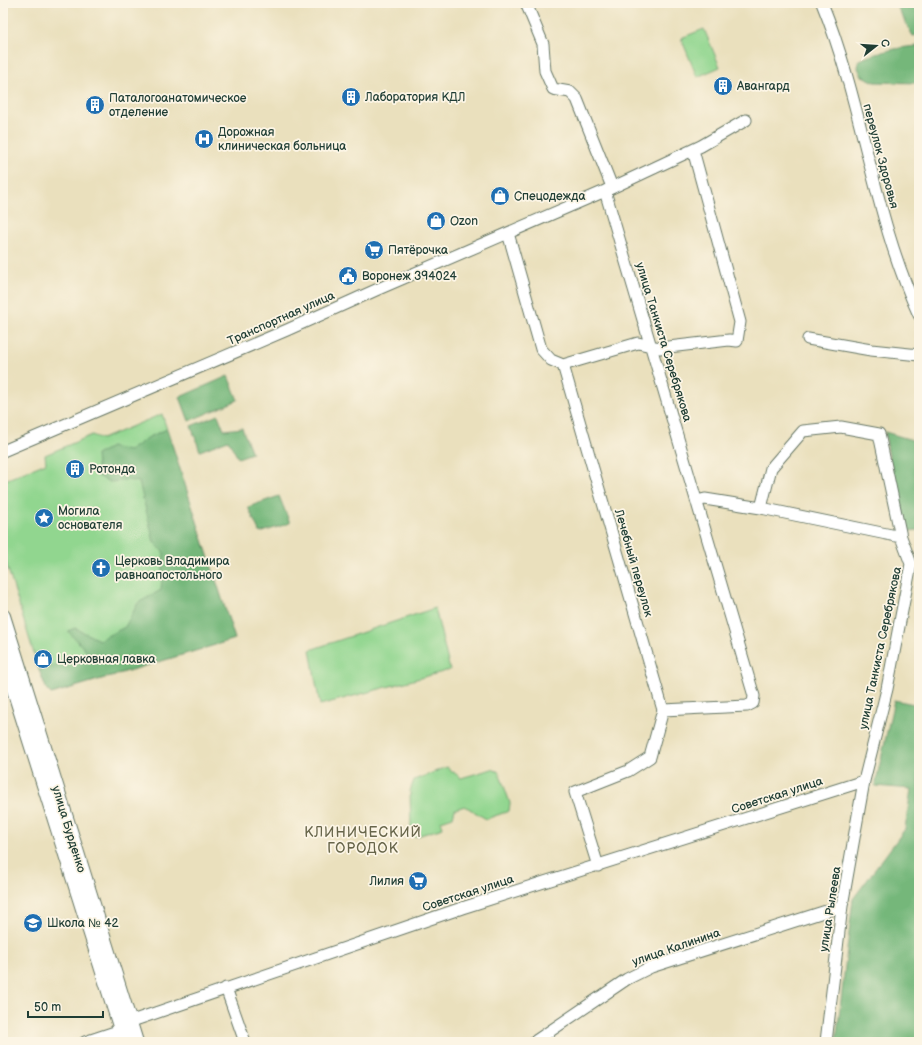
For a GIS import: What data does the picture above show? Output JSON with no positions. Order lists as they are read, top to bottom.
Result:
{
  "streets": {
    "main road": ["улица Бурденко"],
    "street": [
      "переулок Здоровья",
      "Транспортная улица",
      "улица Танкиста Серебрякова",
      "Лечебный переулок",
      "Советская улица",
      "улица Рылеева",
      "улица Калинина"
    ]
  },
  "crossings": [
    ["Транспортная улица", "улица Танкиста Серебрякова"],
    ["улица Танкиста Серебрякова", "Лечебный переулок"],
    ["улица Танкиста Серебрякова", "Советская улица"],
    ["улица Танкиста Серебрякова", "улица Рылеева"],
    ["Советская улица", "улица Бурденко"],
    ["Советская улица", "улица Рылеева"],
    ["улица Рылеева", "улица Калинина"]
  ],
  "districts": ["КЛИНИЧЕСКИЙ ГОРОДОК"],
  "places": {
    "building": [
      "Авангард",
      "Лаборатория КДЛ",
      "Паталогоанатомическое отделение",
      "Ротонда"
    ],
    "hospital": ["Дорожная клиническая больница"],
    "shop": ["Спецодежда", "Ozon", "Церковная лавка"],
    "supermarket": ["Пятёрочка", "Лилия"],
    "public building": ["Воронеж 394024"],
    "place": ["Могила основателя"],
    "church": ["Церковь Владимира равноапостольного"],
    "school or university": ["Школа № 42"]
  },
  "scale_bar": "50 m",
  "north": "right"
}
